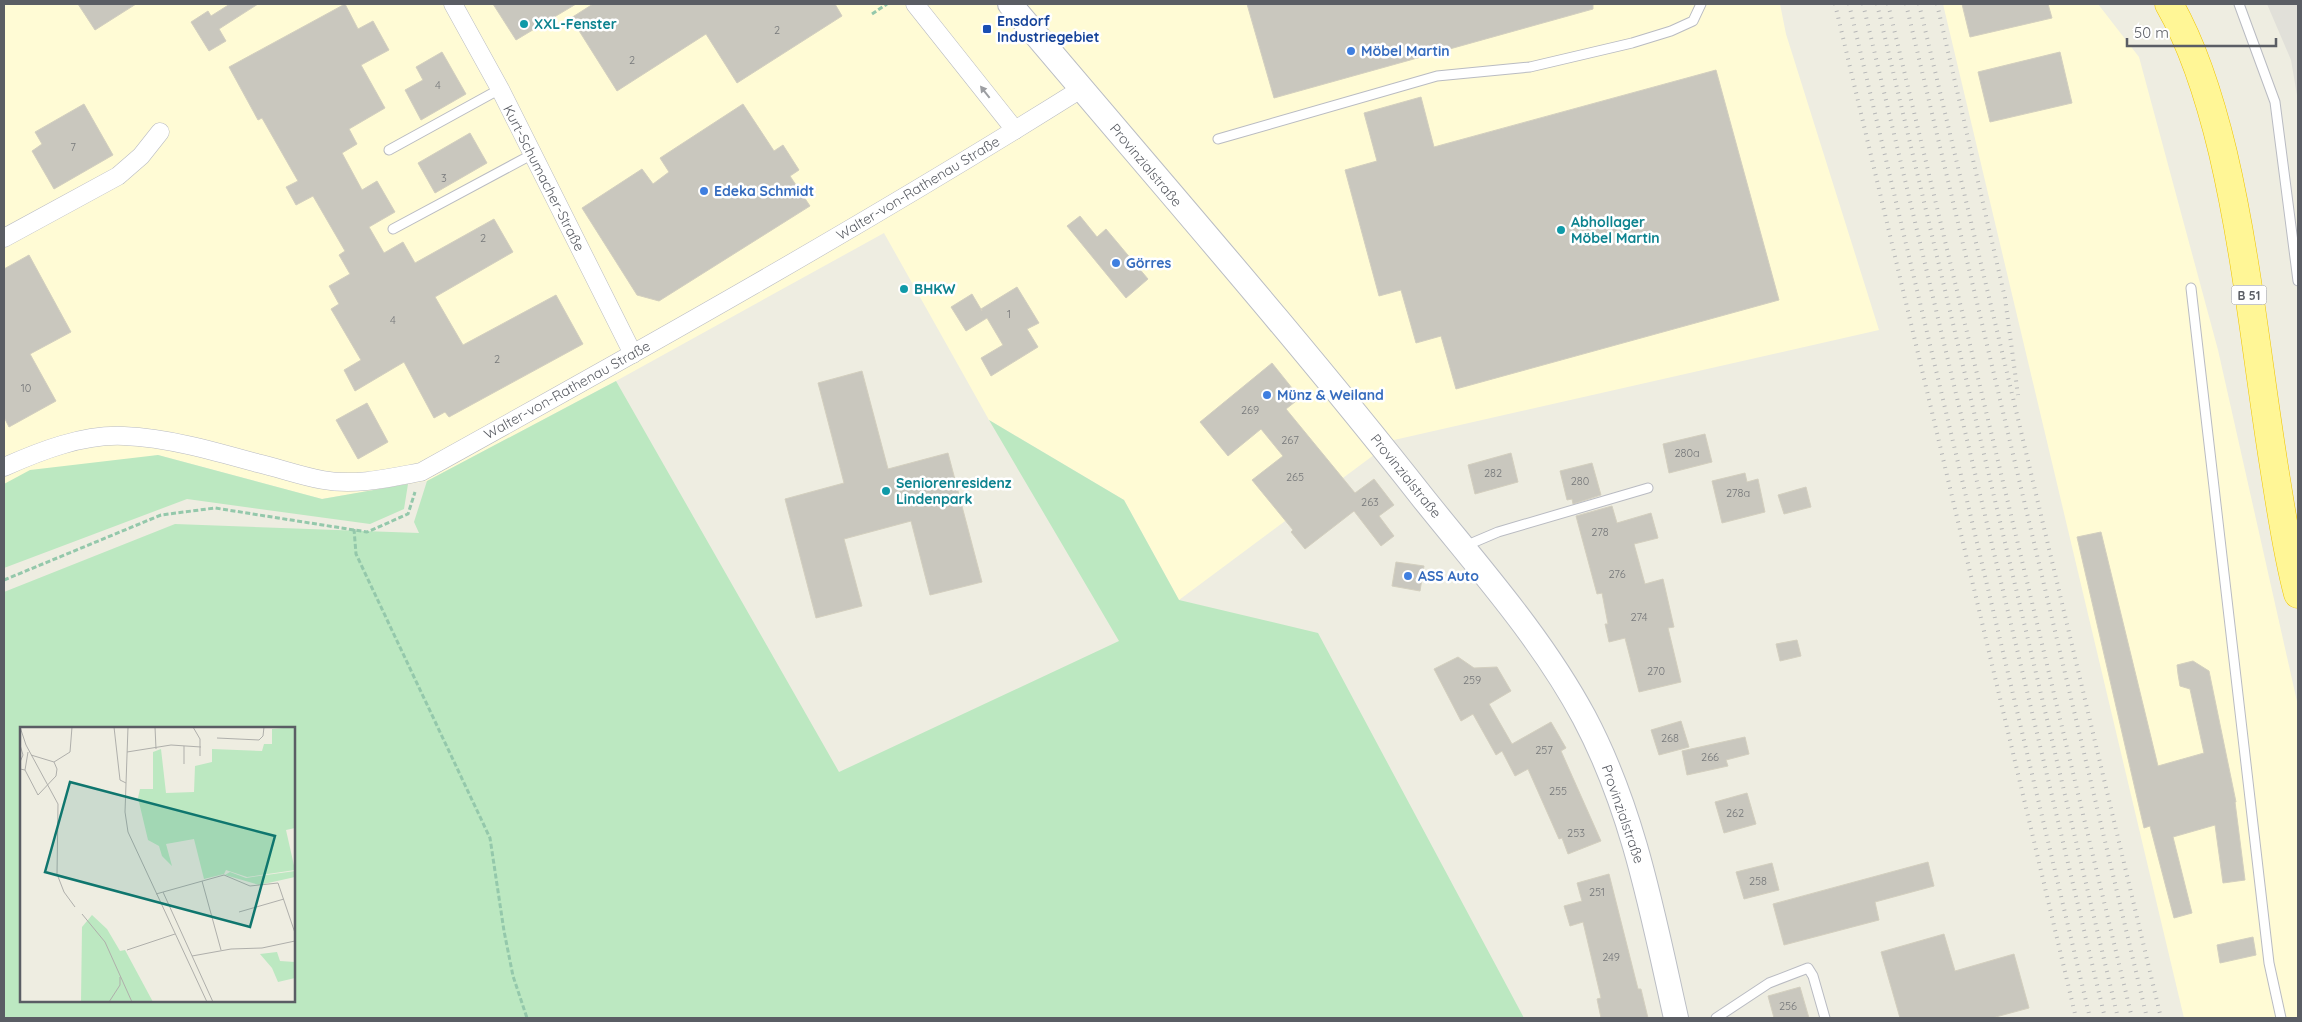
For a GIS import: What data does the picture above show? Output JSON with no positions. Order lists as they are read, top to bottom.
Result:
{
  "streets": {
    "highway": ["B 51"],
    "main road": ["Provinzialstraße"],
    "street": ["Kurt-Schumacher-Straße", "Walter-von-Rathenau Straße"]
  },
  "crossings": [
    ["Provinzialstraße", "Walter-von-Rathenau Straße"],
    ["Kurt-Schumacher-Straße", "Walter-von-Rathenau Straße"]
  ],
  "places": {
    "other": [
      "XXL-Fenster",
      "Möbel Martin",
      "Edeka Schmidt",
      "Abhollager Möbel Martin",
      "Görres",
      "BHKW",
      "Münz & Weiland",
      "Seniorenresidenz Lindenpark",
      "ASS Auto"
    ],
    "transit": ["Ensdorf Industriegebiet"]
  },
  "house_numbers": [
    "2",
    "2",
    "4",
    "7",
    "3",
    "2",
    "1",
    "4",
    "2",
    "10",
    "269",
    "267",
    "280a",
    "282",
    "265",
    "280",
    "278a",
    "263",
    "278",
    "276",
    "274",
    "270",
    "259",
    "268",
    "257",
    "266",
    "255",
    "262",
    "253",
    "258",
    "251",
    "249",
    "256"
  ],
  "scale_bar": "50 m"
}
